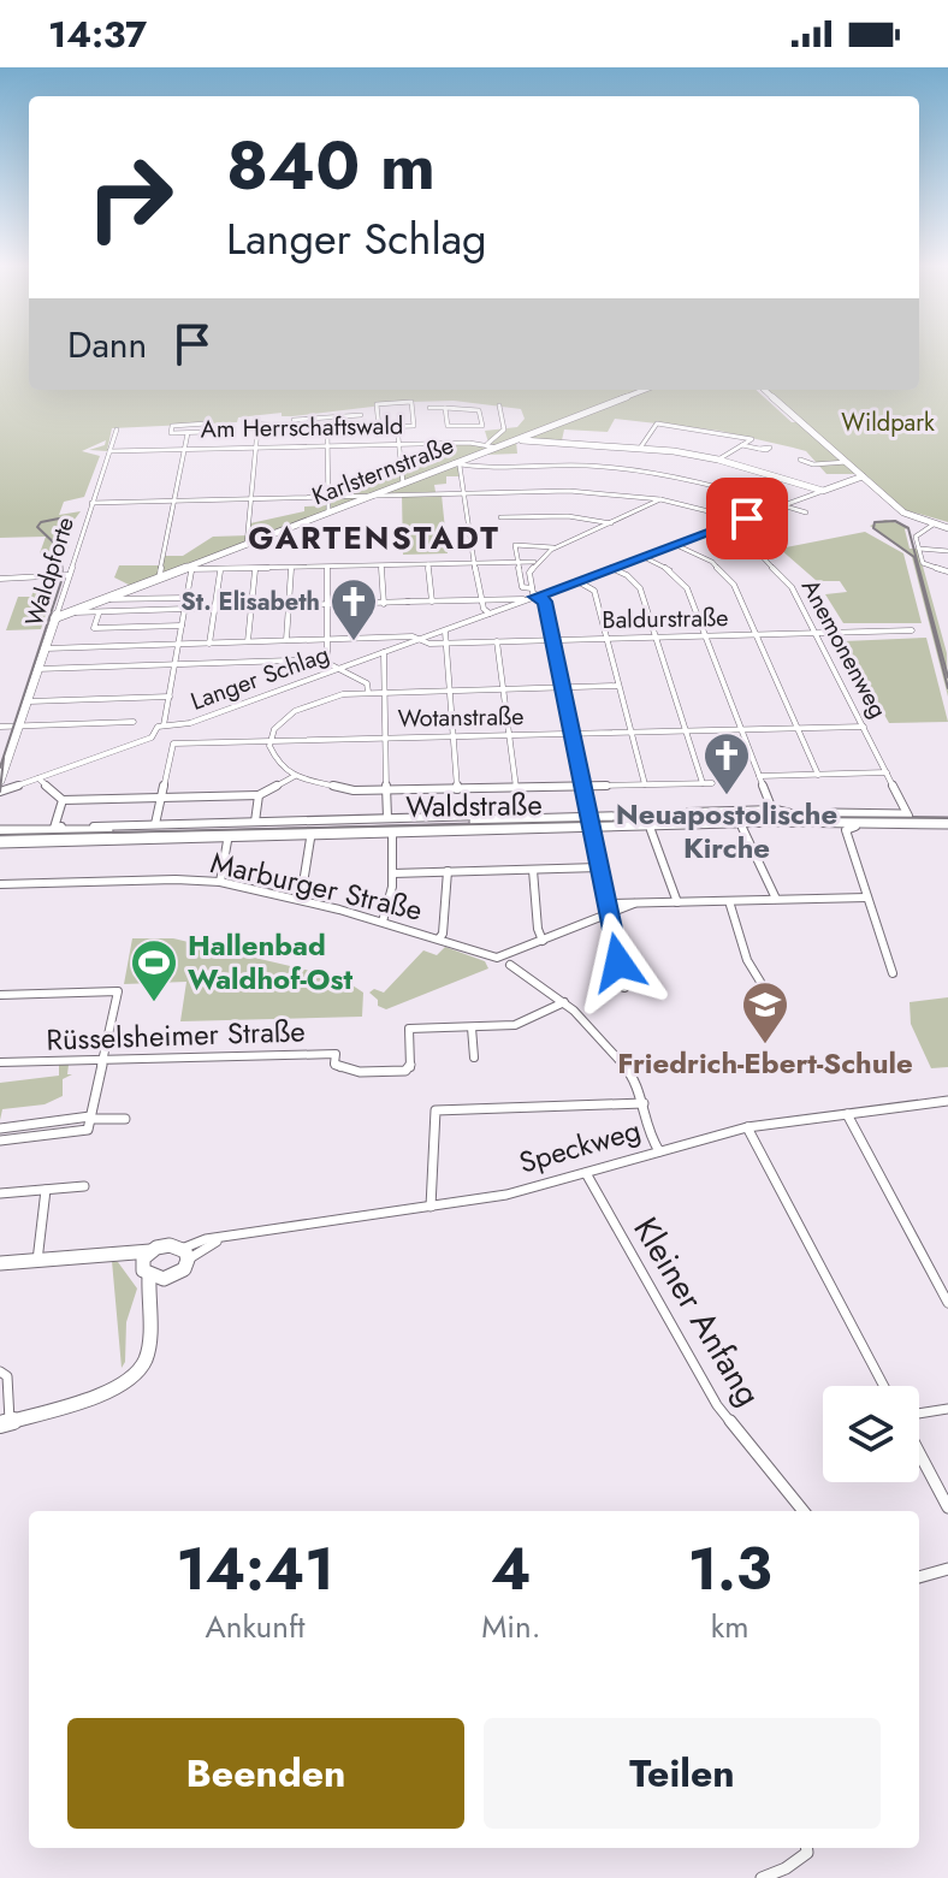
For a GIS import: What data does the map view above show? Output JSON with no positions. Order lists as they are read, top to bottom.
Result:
{
  "streets": {
    "street": [
      "Am Herrschaftswald",
      "Karlsternstraße",
      "Waldpforte",
      "Baldurstraße",
      "Anemonenweg",
      "Langer Schlag",
      "Wotanstraße",
      "Waldstraße",
      "Marburger Straße",
      "Rüsselsheimer Straße",
      "Speckweg",
      "Kleiner Anfang"
    ]
  },
  "crossings": [
    ["Am Herrschaftswald", "Karlsternstraße"],
    ["Am Herrschaftswald", "Waldpforte"],
    ["Karlsternstraße", "Waldpforte"],
    ["Waldpforte", "Baldurstraße"],
    ["Baldurstraße", "Anemonenweg"],
    ["Baldurstraße", "Langer Schlag"],
    ["Anemonenweg", "Langer Schlag"],
    ["Anemonenweg", "Wotanstraße"],
    ["Anemonenweg", "Waldstraße"],
    ["Speckweg", "Kleiner Anfang"]
  ],
  "districts": ["GARTENSTADT"],
  "parks": ["Wildpark"],
  "places": {
    "church": ["St. Elisabeth", "Neuapostolische Kirche"],
    "sports": ["Hallenbad Waldhof-Ost"],
    "school or university": ["Friedrich-Ebert-Schule"]
  },
  "page": {
    "status": "14:37",
    "turn": ["840 m", "Langer Schlag"],
    "then": "Dann",
    "eta": [
      "14:41",
      "Ankunft",
      "4",
      "Min.",
      "1.3",
      "km"
    ],
    "buttons": ["Beenden", "Teilen"]
  }
}
